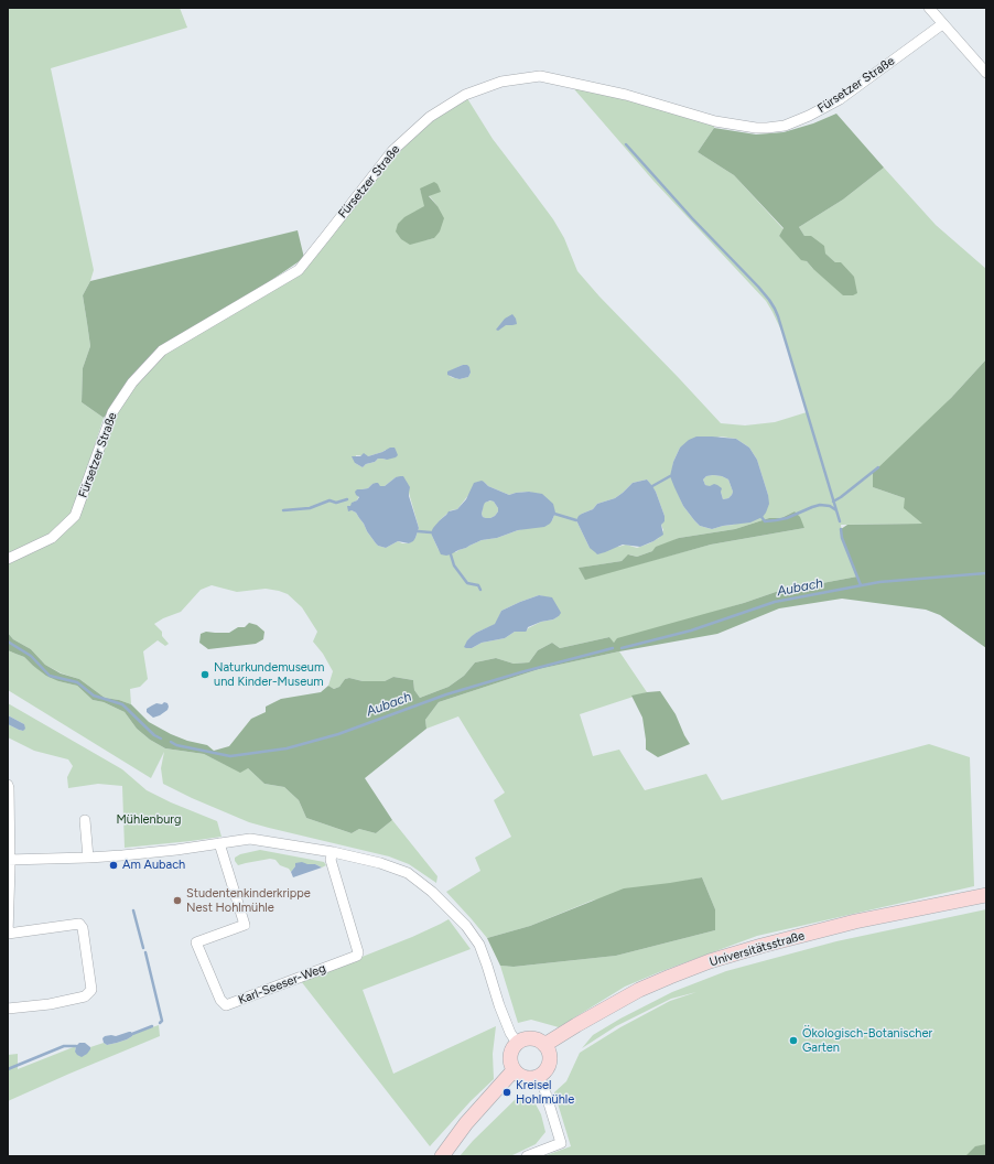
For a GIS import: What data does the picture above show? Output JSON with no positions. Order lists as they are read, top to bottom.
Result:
{
  "streets": {
    "main road": ["Universitätsstraße"],
    "street": ["Fürsetzer Straße", "Karl-Seeser-Weg"]
  },
  "water": ["Aubach"],
  "parks": ["Mühlenburg"],
  "places": [
    "Naturkundemuseum und Kinder-Museum",
    "Am Aubach",
    "Studentenkinderkrippe Nest Hohlmühle",
    "Ökologisch-Botanischer Garten",
    "Kreisel Hohlmühle"
  ]
}
